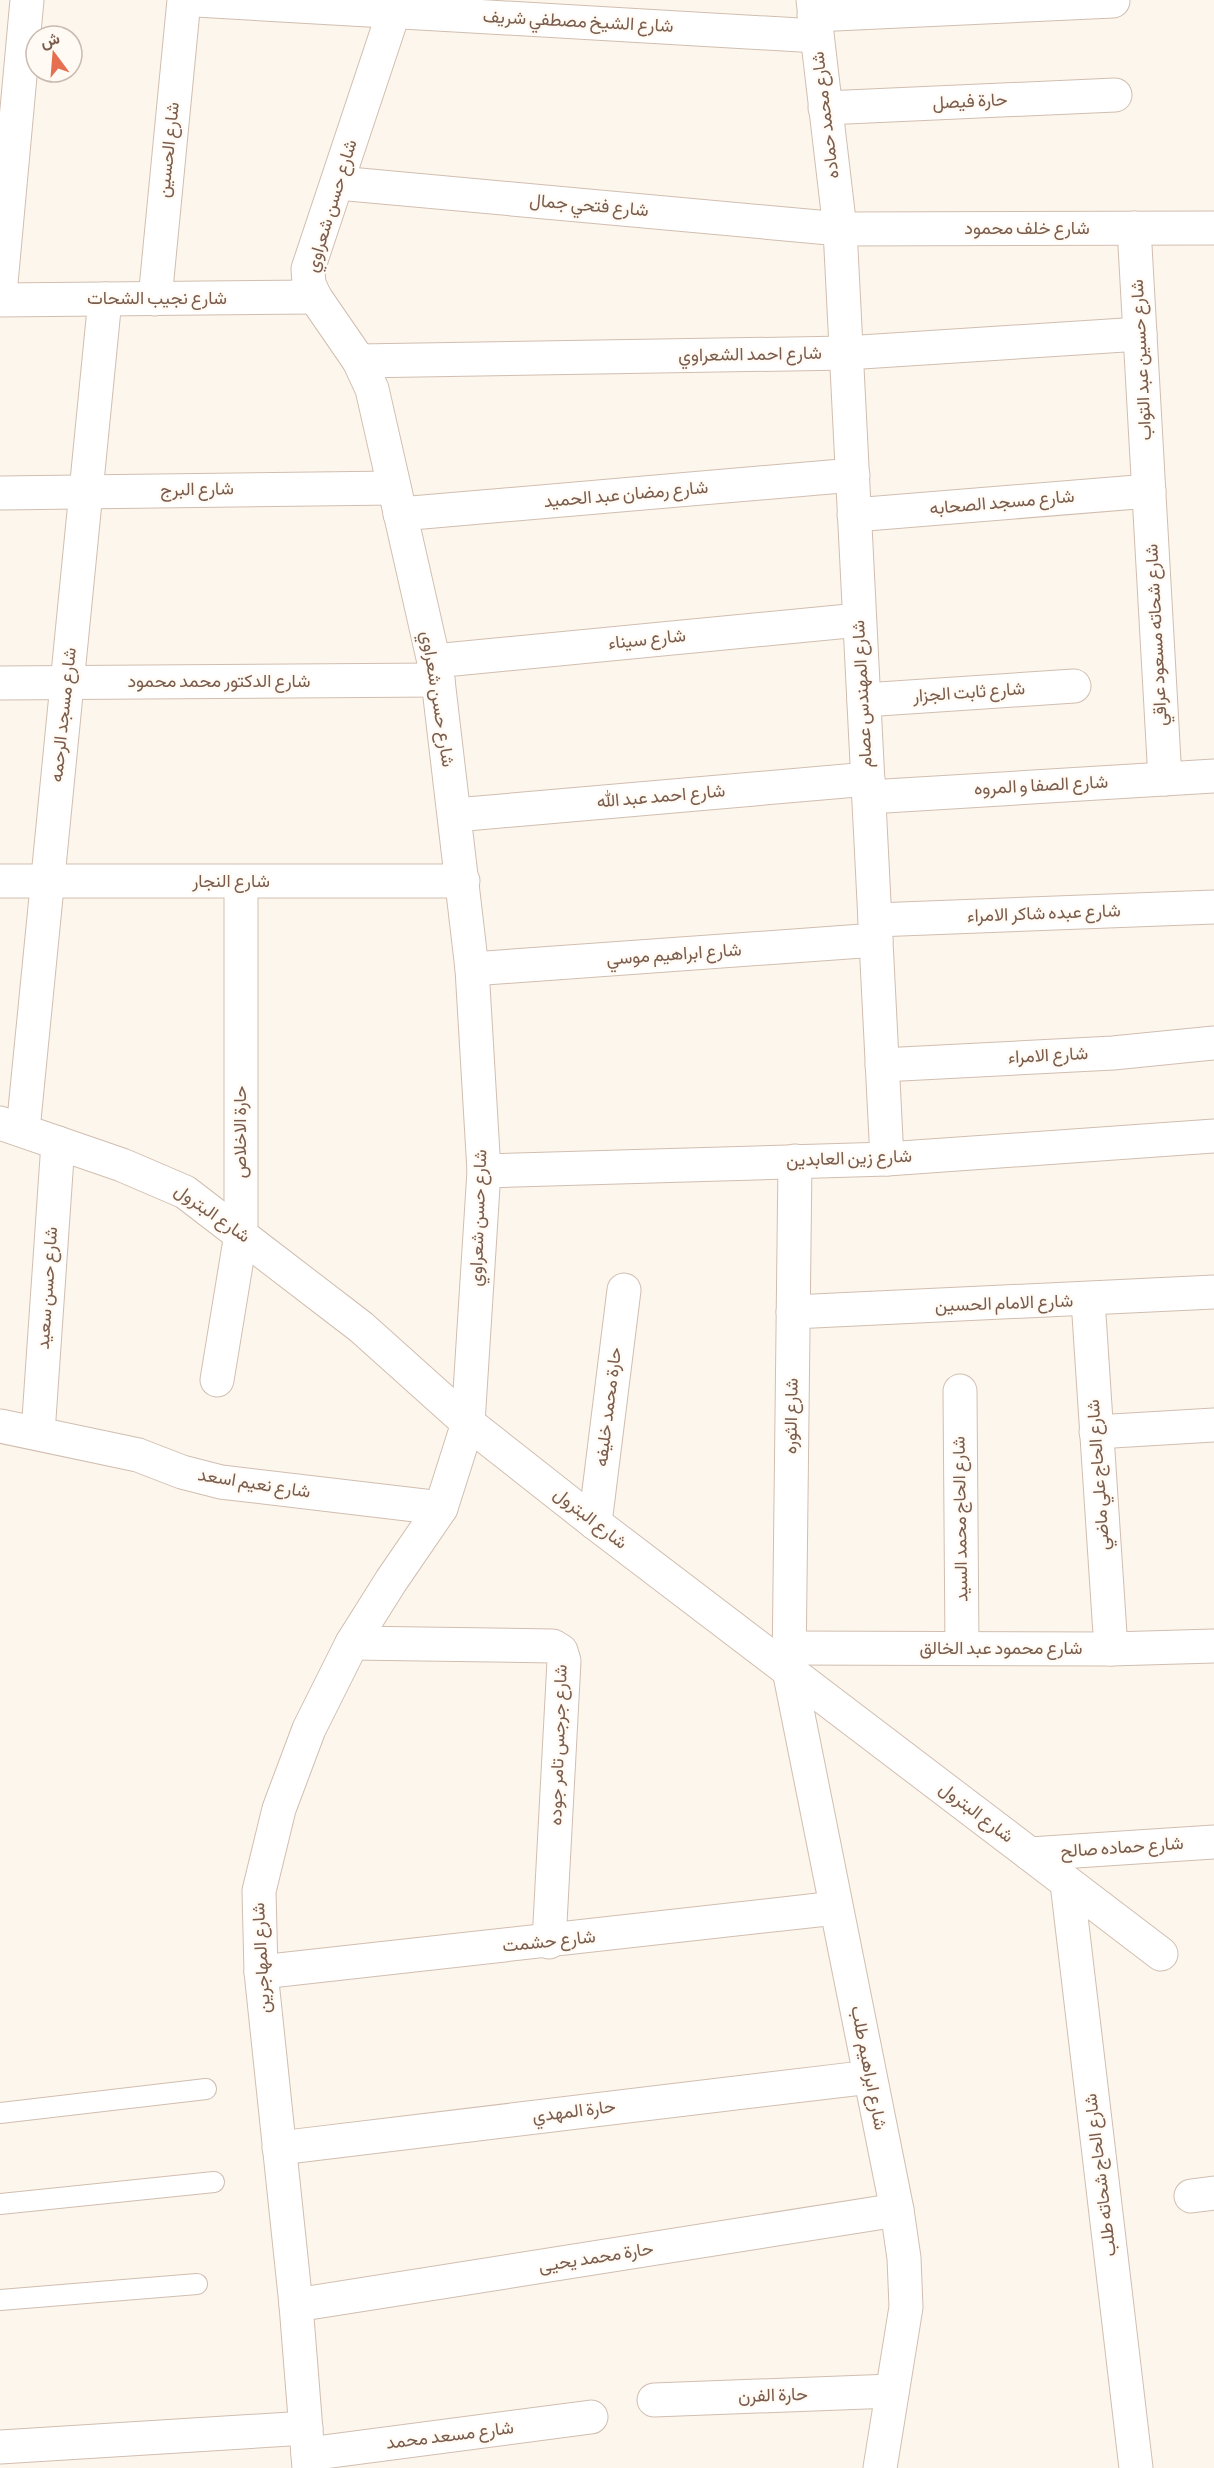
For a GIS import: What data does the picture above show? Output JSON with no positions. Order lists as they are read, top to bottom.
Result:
{
  "streets": {
    "street": [
      "شارع الشيخ مصطفي شريف",
      "حارة فيصل",
      "شارع محمد حماده",
      "شارع الحسين",
      "شارع حسن شعراوي",
      "شارع فتحي جمال",
      "شارع خلف محمود",
      "شارع نجيب الشحات",
      "شارع احمد الشعراوي",
      "شارع حسين عبد التواب",
      "شارع البرج",
      "شارع رمضان عبد الحميد",
      "شارع مسجد الصحابه",
      "شارع شحاته مسعود عراقي",
      "شارع سيناء",
      "شارع الدكتور محمد محمود",
      "شارع ثابت الجزار",
      "شارع المهندس عصام",
      "شارع مسجد الرحمه",
      "شارع الصفا و المروه",
      "شارع احمد عبد الله",
      "شارع النجار",
      "شارع عبده شاكر الامراء",
      "شارع ابراهيم موسي",
      "شارع الامراء",
      "حارة الاخلاص",
      "شارع زين العابدين",
      "شارع البترول",
      "شارع حسن سعيد",
      "شارع الامام الحسين",
      "حارة محمد خليفه",
      "شارع الثوره",
      "شارع الحاج علي ماضي",
      "شارع نعيم اسعد",
      "شارع الحاج محمد السيد",
      "شارع محمود عبد الخالق",
      "شارع جرجس تامر جوده",
      "شارع حماده صالح",
      "شارع حشمت",
      "شارع المهاجرين",
      "شارع ابراهيم طلب",
      "حارة المهدي",
      "شارع الحاج شحاته طلب",
      "حارة محمد يحيى",
      "حارة الفرن",
      "شارع مسعد محمد"
    ]
  },
  "crossings": [
    ["شارع الشيخ مصطفي شريف", "شارع محمد حماده"],
    ["شارع الشيخ مصطفي شريف", "شارع حسن شعراوي"],
    ["حارة فيصل", "شارع محمد حماده"],
    ["شارع محمد حماده", "شارع فتحي جمال"],
    ["شارع محمد حماده", "شارع خلف محمود"],
    ["شارع محمد حماده", "شارع المهندس عصام"],
    ["شارع الحسين", "شارع نجيب الشحات"],
    ["شارع حسن شعراوي", "شارع فتحي جمال"],
    ["شارع حسن شعراوي", "شارع نجيب الشحات"],
    ["شارع حسن شعراوي", "شارع احمد الشعراوي"],
    ["شارع حسن شعراوي", "شارع البرج"],
    ["شارع حسن شعراوي", "شارع رمضان عبد الحميد"],
    ["شارع حسن شعراوي", "شارع سيناء"],
    ["شارع حسن شعراوي", "شارع الدكتور محمد محمود"],
    ["شارع حسن شعراوي", "شارع احمد عبد الله"],
    ["شارع حسن شعراوي", "شارع النجار"],
    ["شارع حسن شعراوي", "شارع ابراهيم موسي"],
    ["شارع حسن شعراوي", "شارع زين العابدين"],
    ["شارع حسن شعراوي", "شارع البترول"],
    ["شارع حسن شعراوي", "شارع المهاجرين"],
    ["شارع فتحي جمال", "شارع خلف محمود"],
    ["شارع فتحي جمال", "شارع المهندس عصام"],
    ["شارع خلف محمود", "شارع حسين عبد التواب"],
    ["شارع خلف محمود", "شارع المهندس عصام"],
    ["شارع نجيب الشحات", "شارع مسجد الرحمه"],
    ["شارع احمد الشعراوي", "شارع حسين عبد التواب"],
    ["شارع احمد الشعراوي", "شارع المهندس عصام"],
    ["شارع حسين عبد التواب", "شارع مسجد الصحابه"],
    ["شارع حسين عبد التواب", "شارع شحاته مسعود عراقي"],
    ["شارع البرج", "شارع رمضان عبد الحميد"],
    ["شارع البرج", "شارع مسجد الرحمه"],
    ["شارع رمضان عبد الحميد", "شارع المهندس عصام"],
    ["شارع مسجد الصحابه", "شارع شحاته مسعود عراقي"],
    ["شارع مسجد الصحابه", "شارع المهندس عصام"],
    ["شارع شحاته مسعود عراقي", "شارع الصفا و المروه"],
    ["شارع سيناء", "شارع الدكتور محمد محمود"],
    ["شارع سيناء", "شارع المهندس عصام"],
    ["شارع الدكتور محمد محمود", "شارع مسجد الرحمه"],
    ["شارع ثابت الجزار", "شارع المهندس عصام"],
    ["شارع المهندس عصام", "شارع الصفا و المروه"],
    ["شارع المهندس عصام", "شارع احمد عبد الله"],
    ["شارع المهندس عصام", "شارع عبده شاكر الامراء"],
    ["شارع المهندس عصام", "شارع ابراهيم موسي"],
    ["شارع المهندس عصام", "شارع الامراء"],
    ["شارع المهندس عصام", "شارع زين العابدين"],
    ["شارع مسجد الرحمه", "شارع النجار"],
    ["شارع مسجد الرحمه", "شارع البترول"],
    ["شارع الصفا و المروه", "شارع احمد عبد الله"],
    ["شارع النجار", "حارة الاخلاص"],
    ["شارع عبده شاكر الامراء", "شارع ابراهيم موسي"],
    ["حارة الاخلاص", "شارع البترول"],
    ["شارع زين العابدين", "شارع الثوره"],
    ["شارع البترول", "شارع حسن سعيد"],
    ["شارع البترول", "حارة محمد خليفه"],
    ["شارع البترول", "شارع الثوره"],
    ["شارع البترول", "شارع محمود عبد الخالق"],
    ["شارع البترول", "شارع حماده صالح"],
    ["شارع البترول", "شارع المهاجرين"],
    ["شارع البترول", "شارع ابراهيم طلب"],
    ["شارع البترول", "شارع الحاج شحاته طلب"],
    ["شارع حسن سعيد", "شارع نعيم اسعد"],
    ["شارع الامام الحسين", "شارع الثوره"],
    ["شارع الامام الحسين", "شارع الحاج علي ماضي"],
    ["شارع الثوره", "شارع محمود عبد الخالق"],
    ["شارع الثوره", "شارع ابراهيم طلب"],
    ["شارع الحاج علي ماضي", "شارع محمود عبد الخالق"],
    ["شارع نعيم اسعد", "شارع المهاجرين"],
    ["شارع الحاج محمد السيد", "شارع محمود عبد الخالق"],
    ["شارع محمود عبد الخالق", "شارع ابراهيم طلب"],
    ["شارع جرجس تامر جوده", "شارع حشمت"],
    ["شارع جرجس تامر جوده", "شارع المهاجرين"],
    ["شارع حشمت", "شارع المهاجرين"],
    ["شارع حشمت", "شارع ابراهيم طلب"],
    ["شارع المهاجرين", "حارة المهدي"],
    ["شارع المهاجرين", "حارة محمد يحيى"],
    ["شارع المهاجرين", "شارع مسعد محمد"],
    ["شارع ابراهيم طلب", "حارة المهدي"],
    ["شارع ابراهيم طلب", "حارة محمد يحيى"],
    ["شارع ابراهيم طلب", "حارة الفرن"]
  ],
  "north": "top"
}
